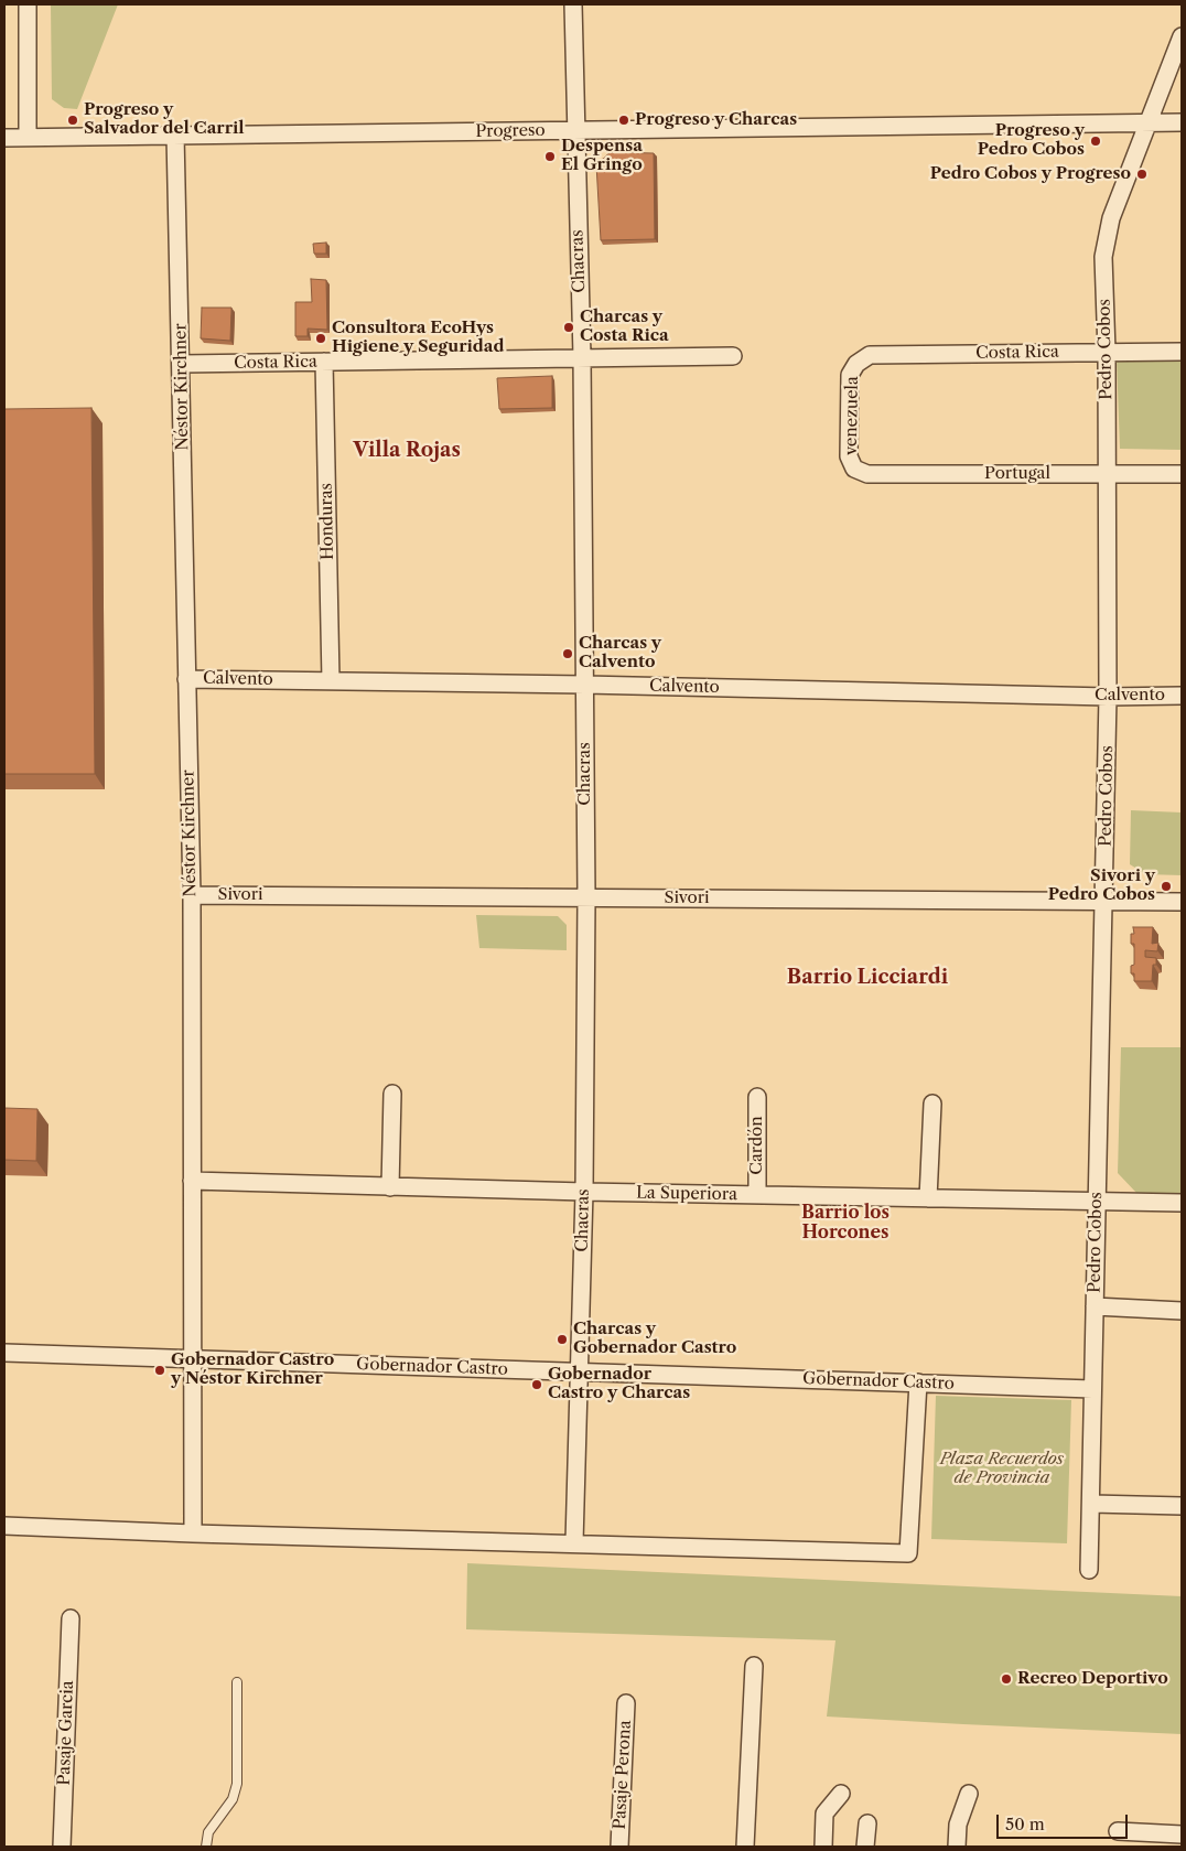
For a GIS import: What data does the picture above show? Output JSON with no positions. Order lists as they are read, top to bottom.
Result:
{
  "streets": {
    "street": [
      "Progreso",
      "Chacras",
      "Pedro Cobos",
      "Costa Rica",
      "Néstor Kirchner",
      "venezuela",
      "Portugal",
      "Honduras",
      "Calvento",
      "Sivori",
      "Cardón",
      "La Superiora",
      "Gobernador Castro",
      "Pasaje Garcia",
      "Pasaje Perona"
    ]
  },
  "crossings": [
    ["Progreso", "Chacras"],
    ["Progreso", "Pedro Cobos"],
    ["Progreso", "Néstor Kirchner"],
    ["Chacras", "Costa Rica"],
    ["Chacras", "Calvento"],
    ["Chacras", "Sivori"],
    ["Chacras", "La Superiora"],
    ["Chacras", "Gobernador Castro"],
    ["Pedro Cobos", "Costa Rica"],
    ["Pedro Cobos", "Portugal"],
    ["Pedro Cobos", "Calvento"],
    ["Pedro Cobos", "Sivori"],
    ["Pedro Cobos", "La Superiora"],
    ["Pedro Cobos", "Gobernador Castro"],
    ["Costa Rica", "Néstor Kirchner"],
    ["Costa Rica", "venezuela"],
    ["Costa Rica", "Honduras"],
    ["Néstor Kirchner", "Calvento"],
    ["Néstor Kirchner", "Sivori"],
    ["Néstor Kirchner", "La Superiora"],
    ["Néstor Kirchner", "Gobernador Castro"],
    ["venezuela", "Portugal"],
    ["Honduras", "Calvento"],
    ["Cardón", "La Superiora"]
  ],
  "districts": ["Villa Rojas", "Barrio Licciardi", "Barrio los Horcones"],
  "parks": ["Plaza Recuerdos de Provincia"],
  "places": [
    "Progreso y Salvador del Carril",
    "Progreso y Charcas",
    "Progreso y Pedro Cobos",
    "Despensa El Gringo",
    "Pedro Cobos y Progreso",
    "Charcas y Costa Rica",
    "Consultora EcoHys Higiene y Seguridad",
    "Charcas y Calvento",
    "Sivori y Pedro Cobos",
    "Charcas y Gobernador Castro",
    "Gobernador Castro y Néstor Kirchner",
    "Gobernador Castro y Charcas",
    "Recreo Deportivo"
  ],
  "scale_bar": "50 m"
}
